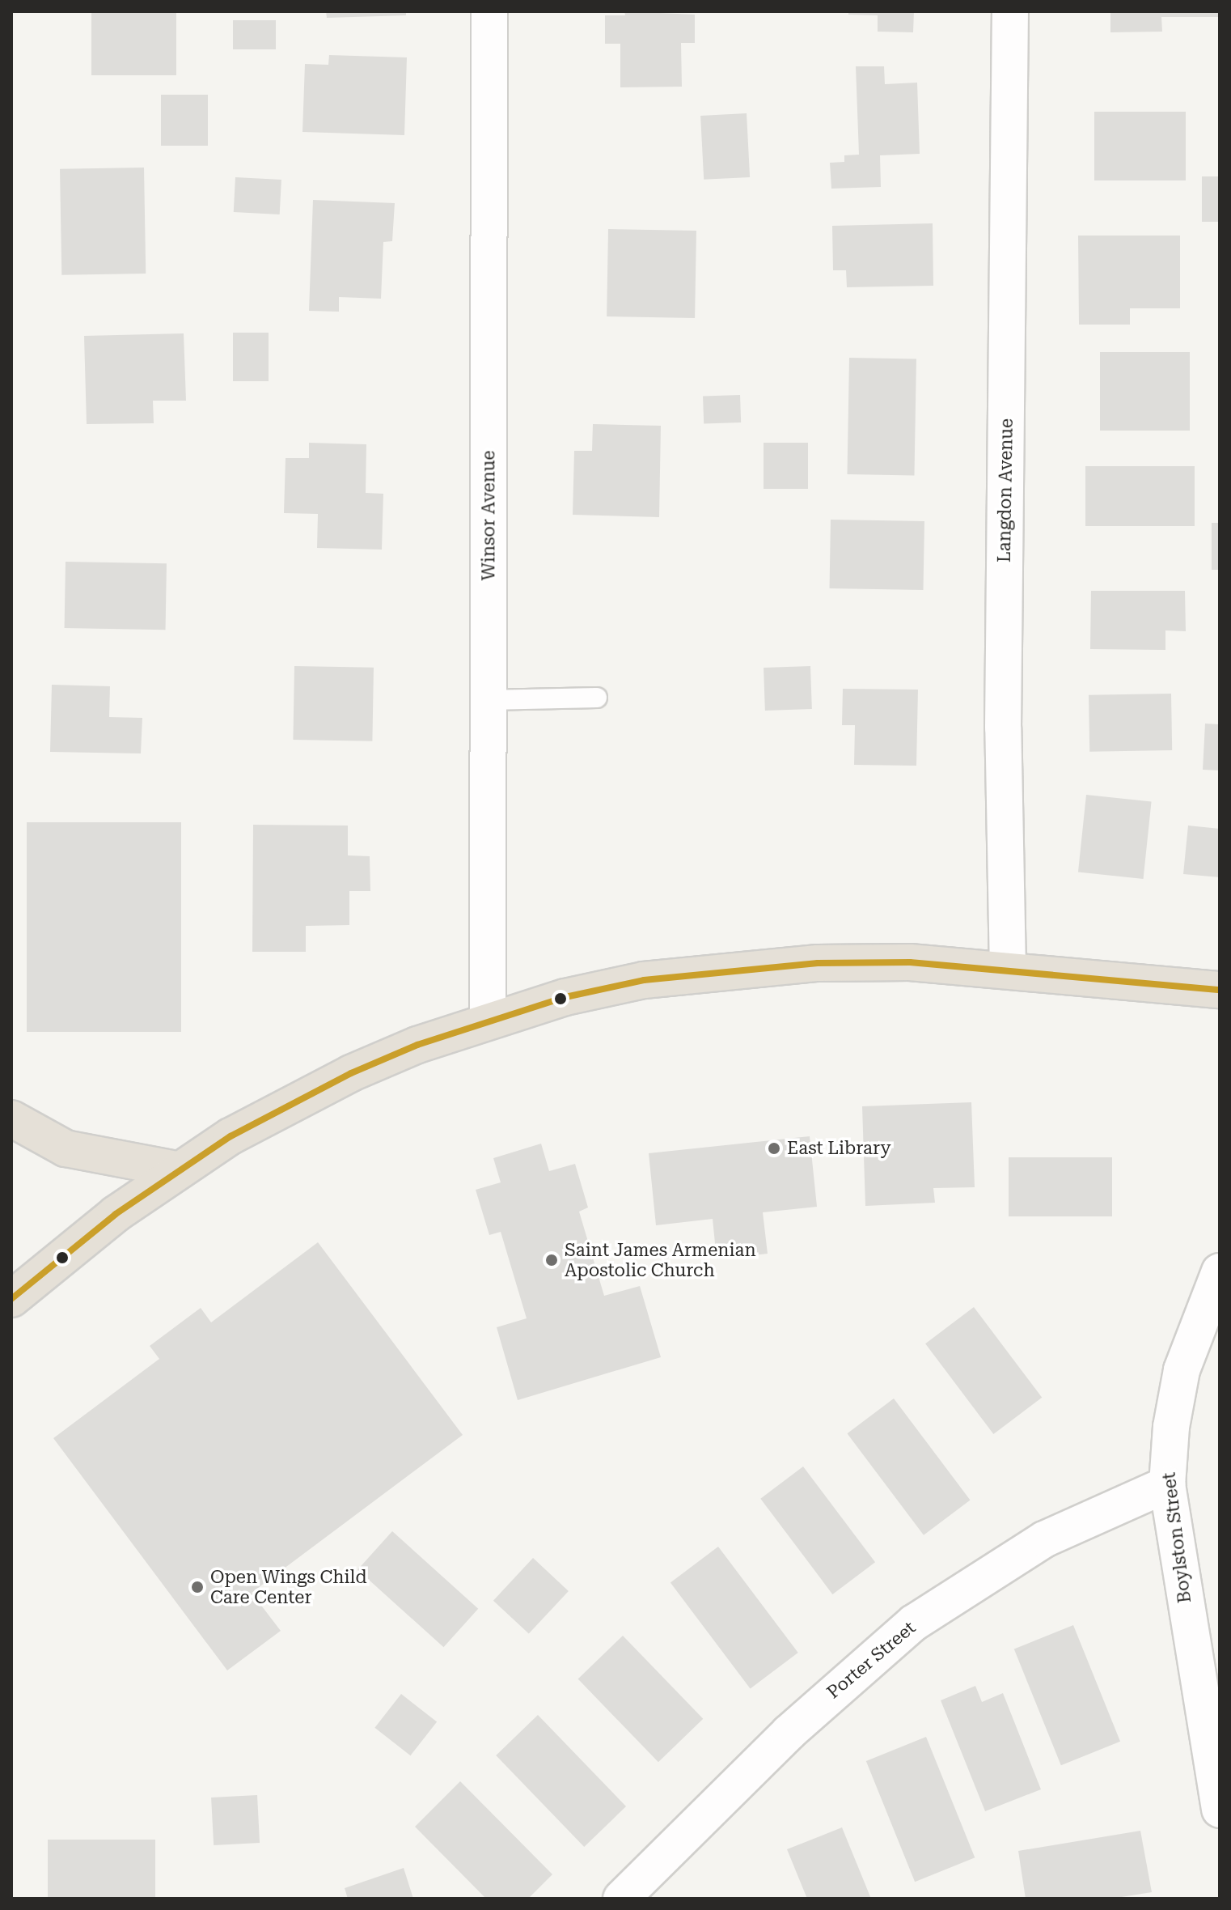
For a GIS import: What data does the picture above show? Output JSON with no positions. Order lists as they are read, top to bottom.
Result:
{
  "streets": {
    "street": [
      "Langdon Avenue",
      "Winsor Avenue",
      "Boylston Street",
      "Porter Street"
    ]
  },
  "crossings": [
    ["Boylston Street", "Porter Street"]
  ],
  "places": ["East Library", "Saint James Armenian Apostolic Church", "Open Wings Child Care Center"]
}
